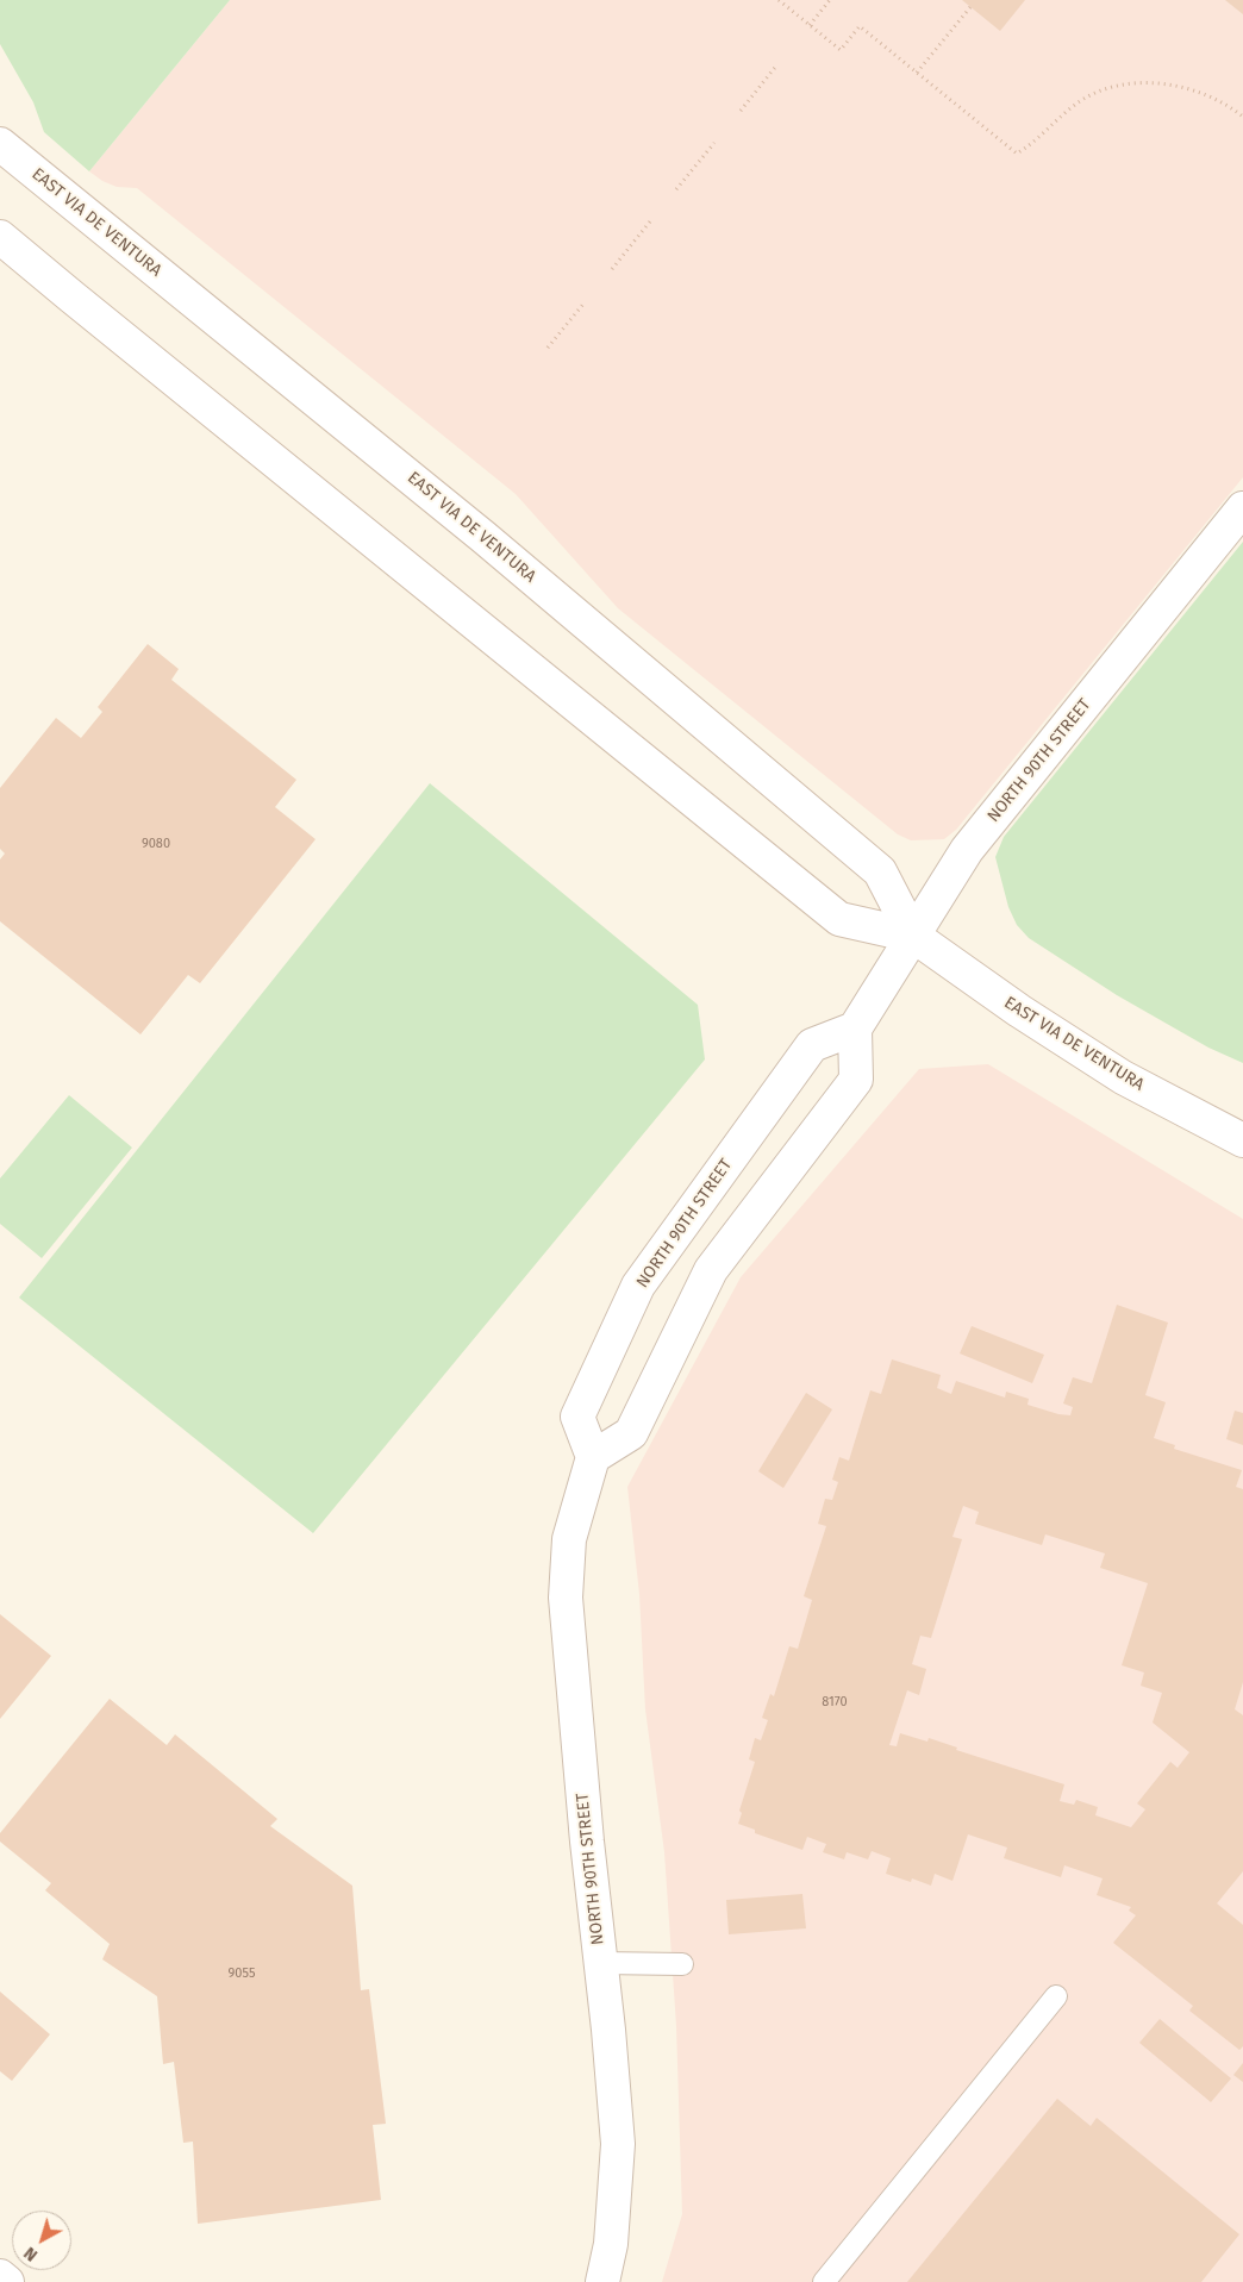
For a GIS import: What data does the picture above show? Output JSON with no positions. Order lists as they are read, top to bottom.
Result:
{
  "streets": {
    "main road": ["EAST VIA DE VENTURA", "NORTH 90TH STREET"]
  },
  "crossings": [
    ["EAST VIA DE VENTURA", "NORTH 90TH STREET"]
  ],
  "house_numbers": ["9080", "8170", "9055"],
  "north": "bottom left"
}
